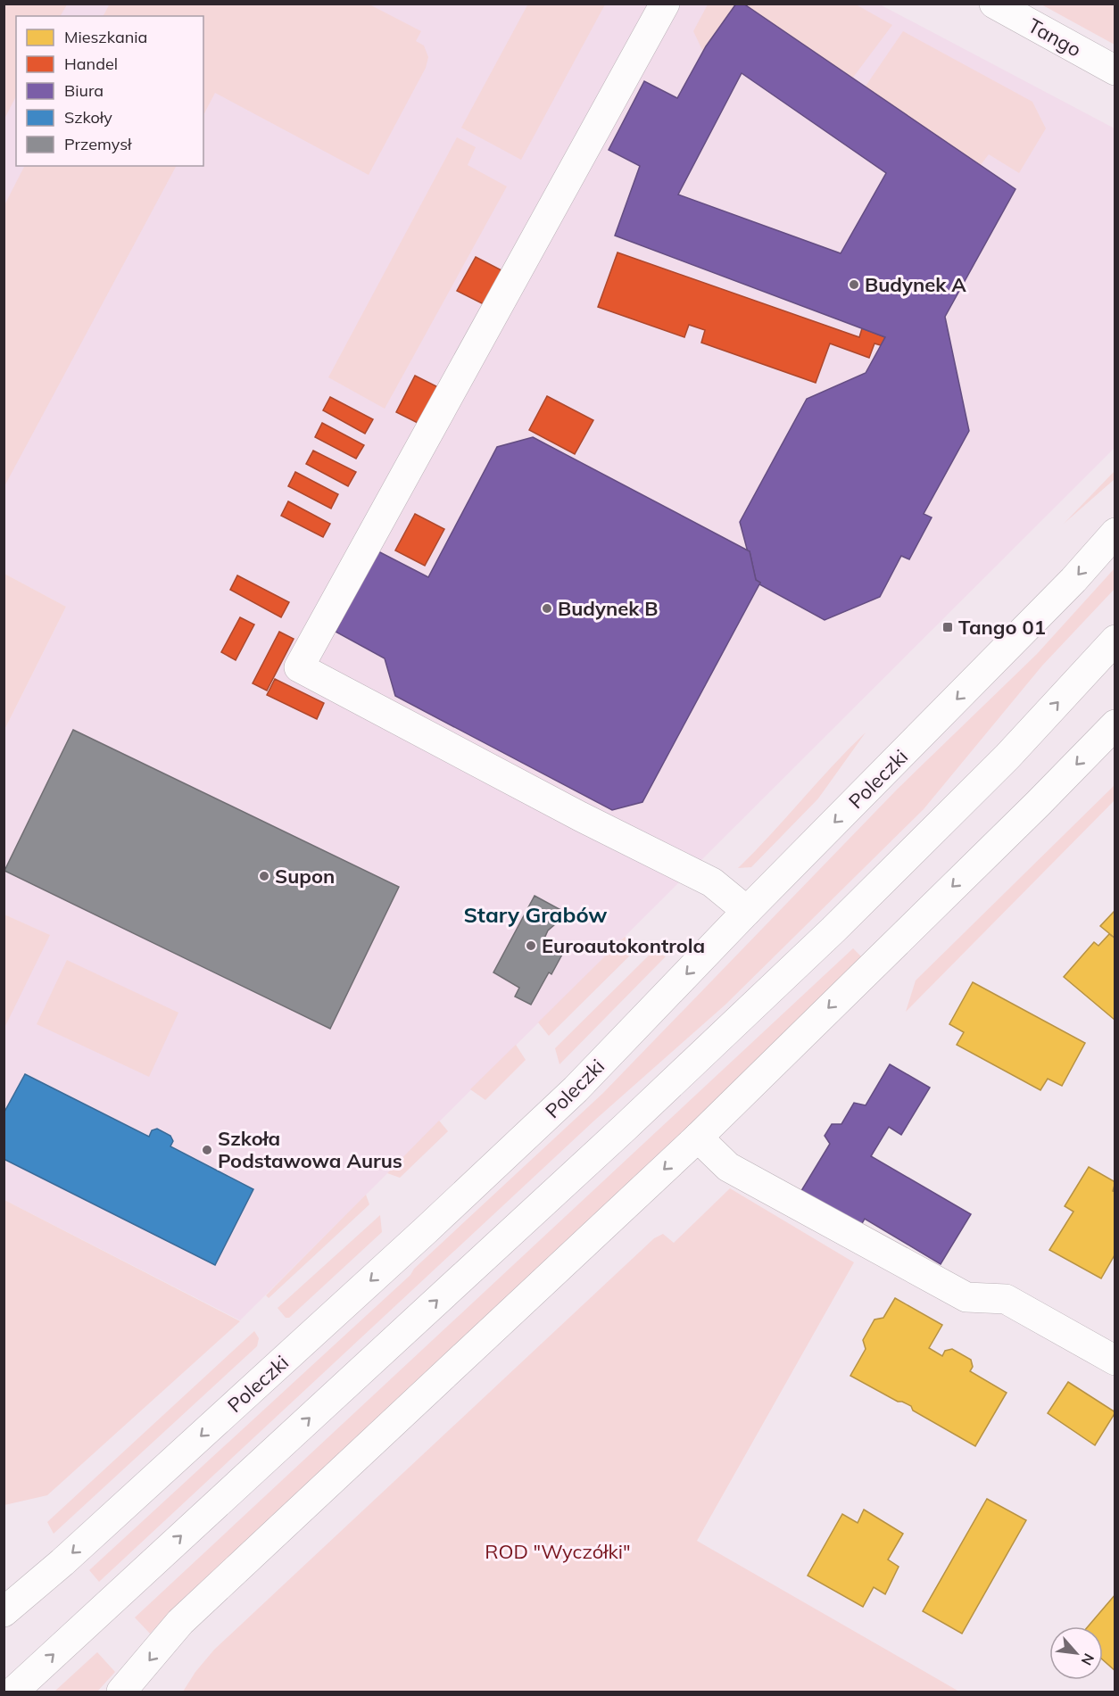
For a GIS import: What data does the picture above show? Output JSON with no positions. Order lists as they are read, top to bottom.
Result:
{
  "streets": {
    "main road": ["Tango", "Poleczki"]
  },
  "districts": ["Stary Grabów"],
  "parks": ["ROD \"Wyczółki\""],
  "places": {
    "other": [
      "Budynek A",
      "Budynek B",
      "Supon",
      "Euroautokontrola",
      "Szkoła Podstawowa Aurus"
    ],
    "transit": ["Tango 01"]
  },
  "legend": [
    "Mieszkania",
    "Handel",
    "Biura",
    "Szkoły",
    "Przemysł"
  ],
  "north": "bottom right"
}
